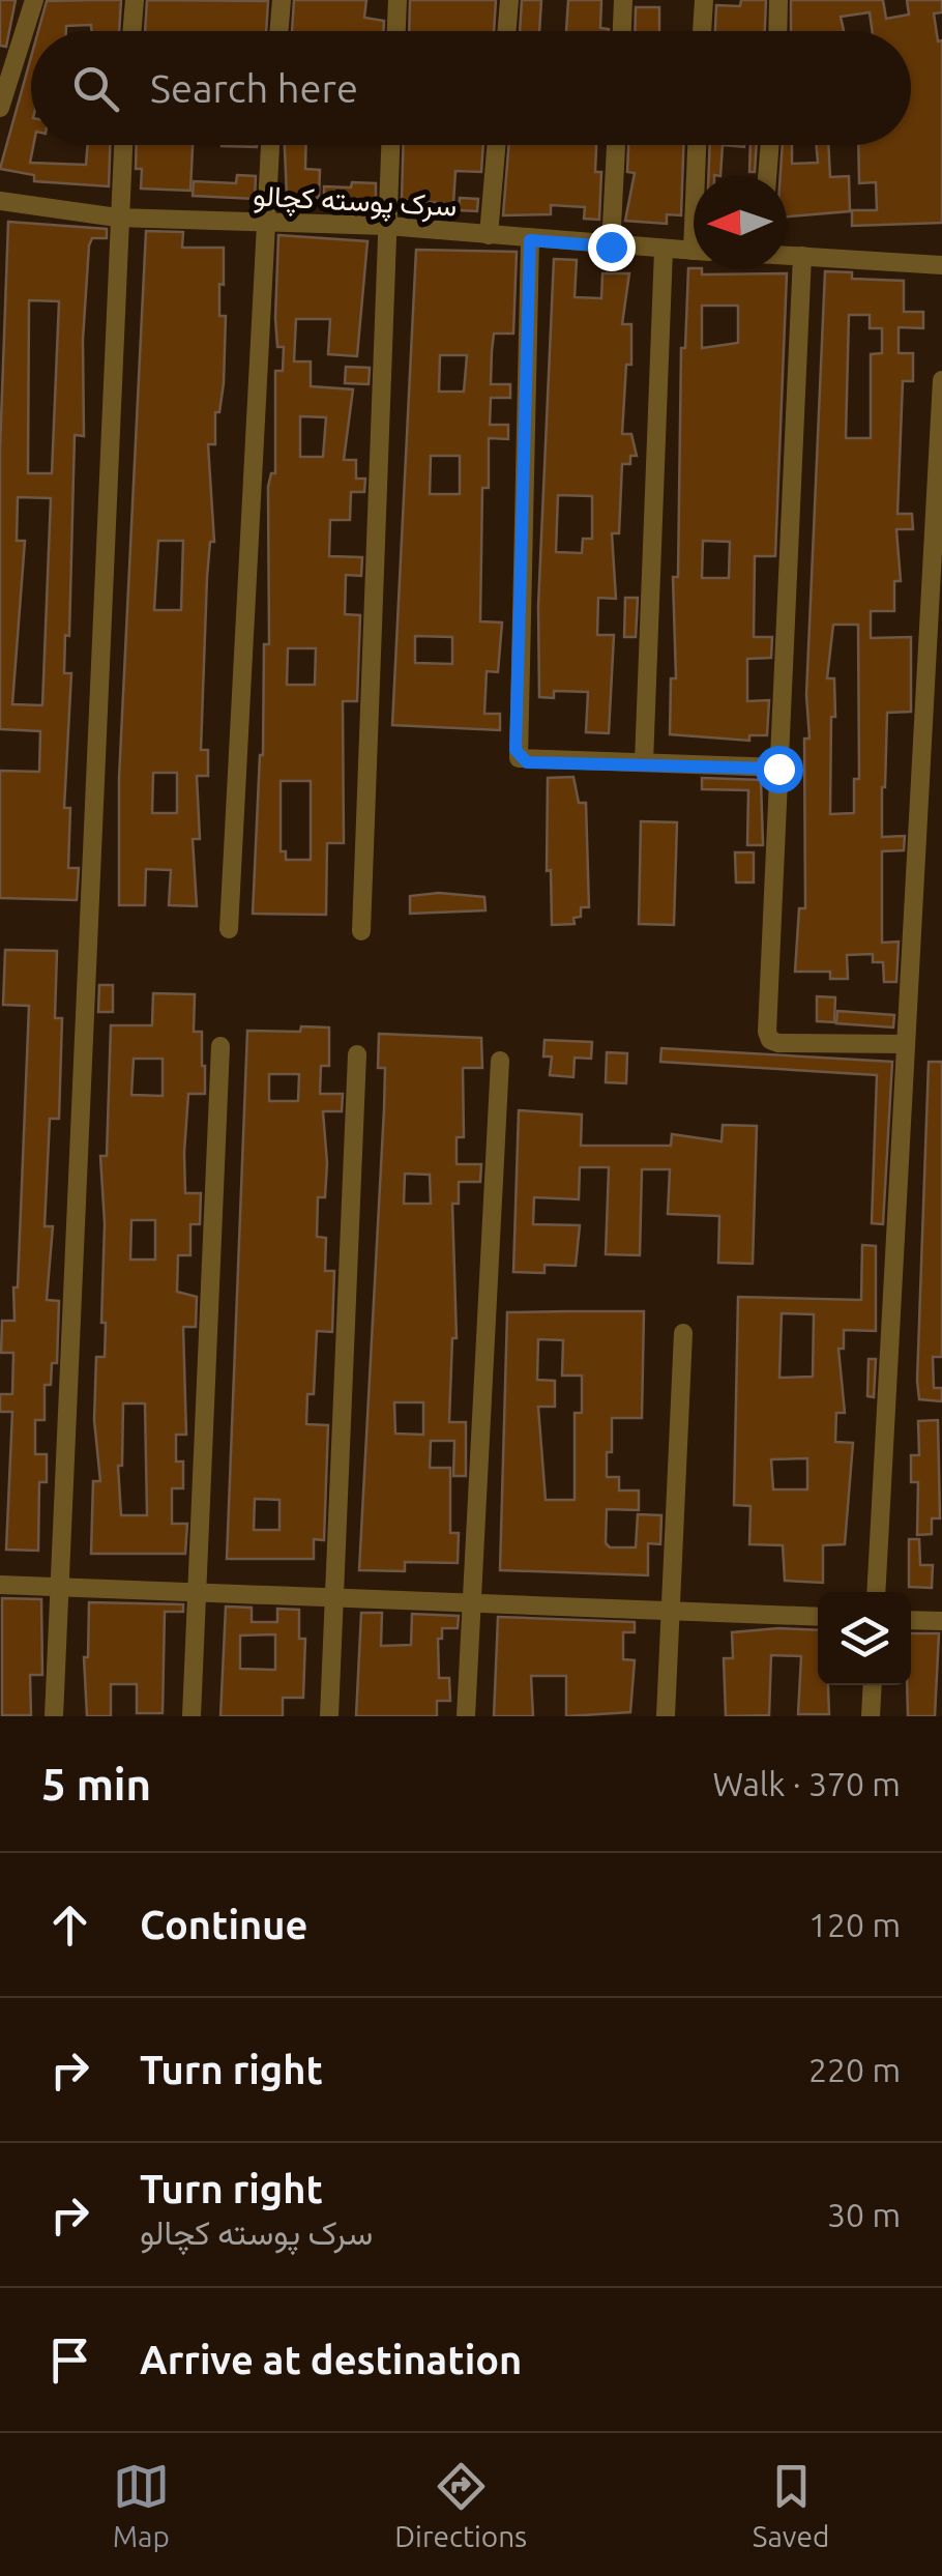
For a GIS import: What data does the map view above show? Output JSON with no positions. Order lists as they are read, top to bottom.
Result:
{
  "streets": {
    "street": ["سرک پوسته کچالو"]
  },
  "north": "left",
  "page": {
    "search": "Search here",
    "heading": ["5 min", "Walk · 370 m"],
    "list": [
      ["Continue", "120 m"],
      ["Turn right", "220 m"],
      ["Turn right", "سرک پوسته کچالو", "30 m"],
      "Arrive at destination"
    ],
    "nav": ["Map", "Directions", "Saved"]
  }
}
